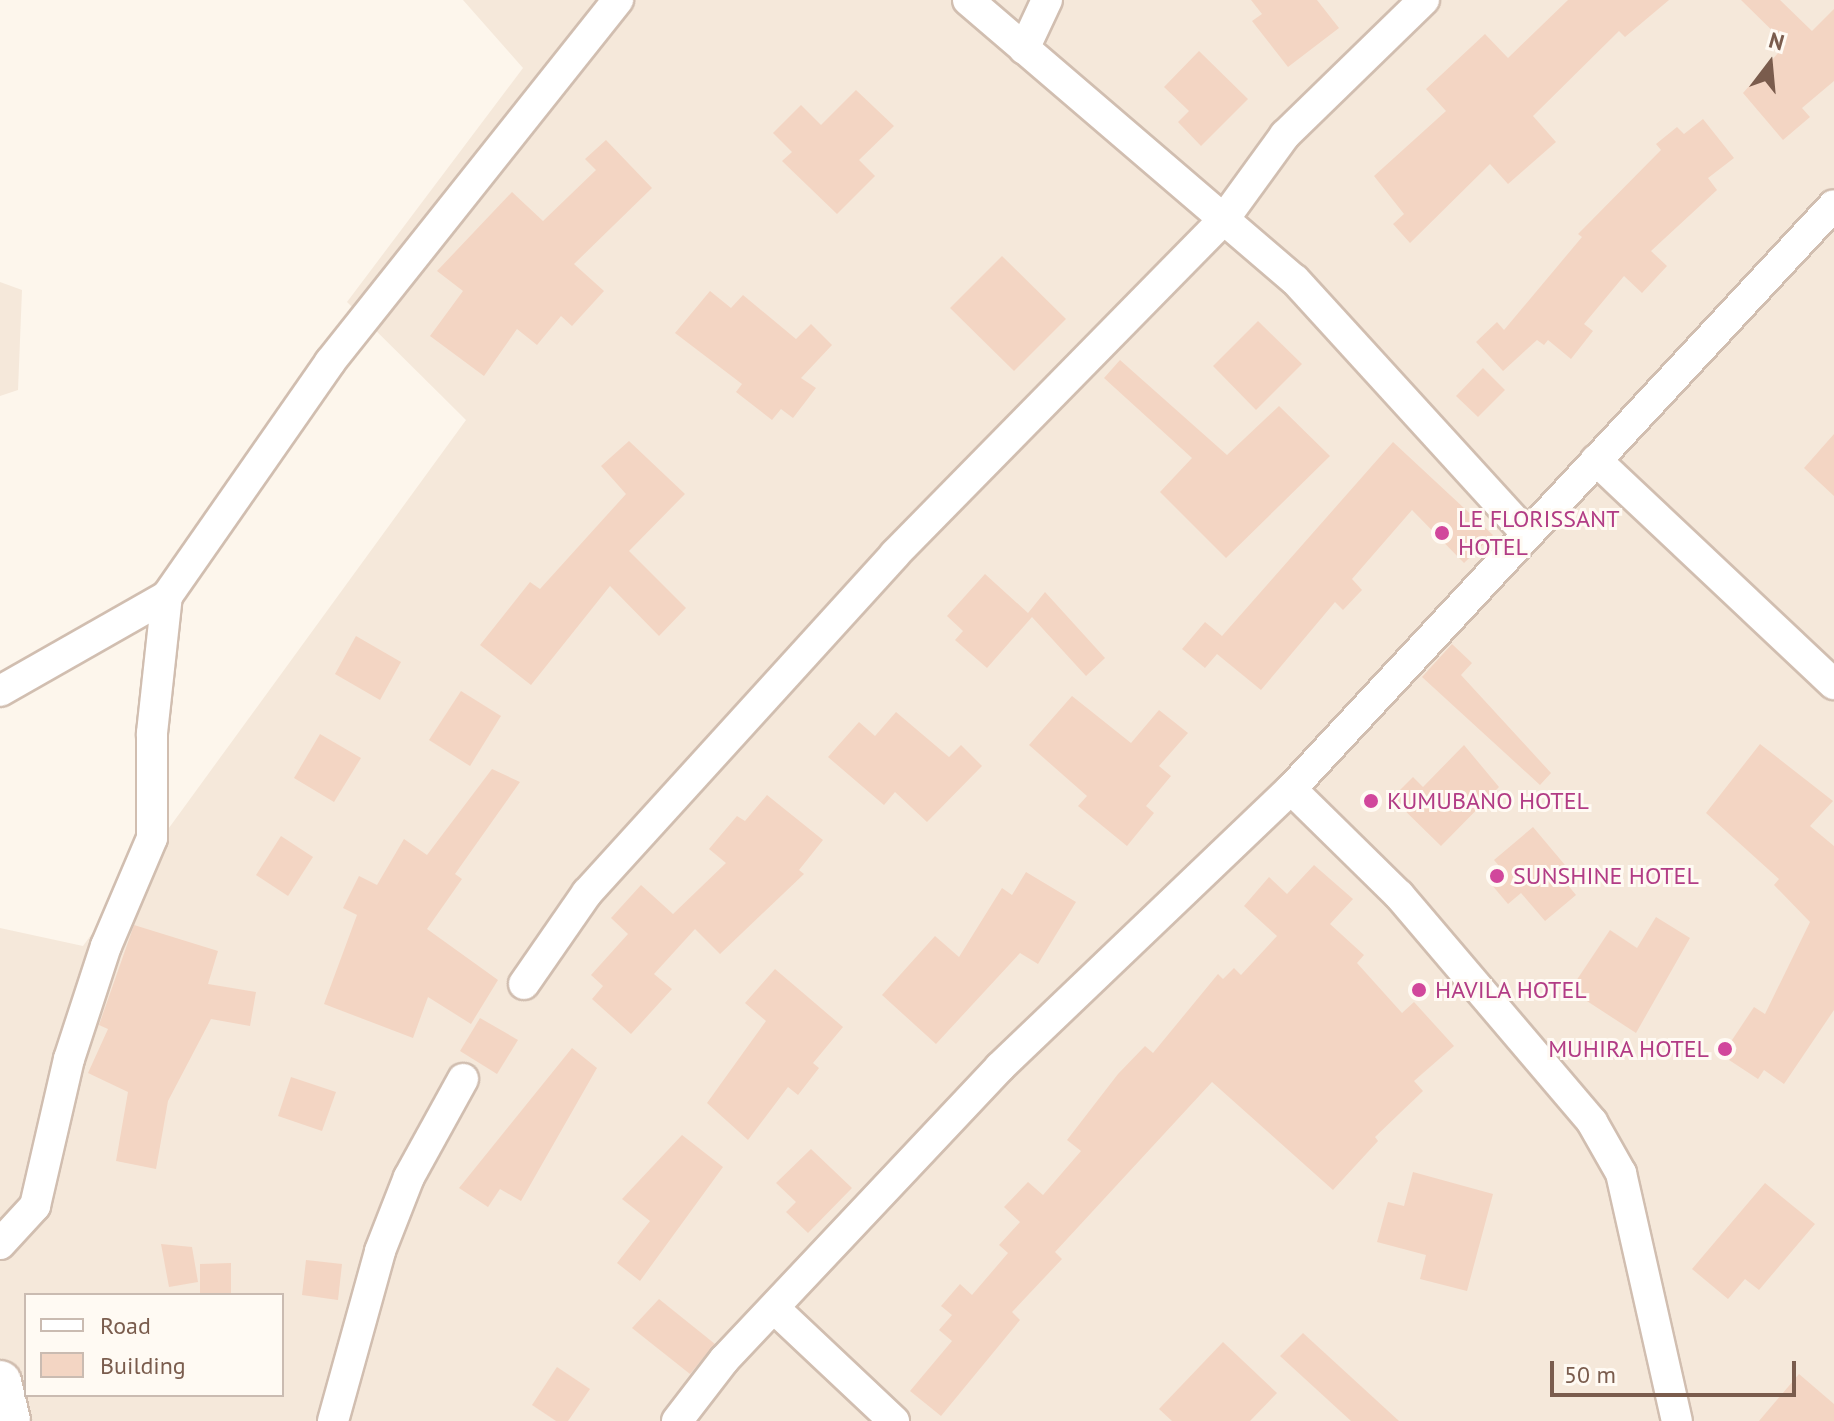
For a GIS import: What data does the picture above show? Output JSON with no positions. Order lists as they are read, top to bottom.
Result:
{
  "places": [
    "LE FLORISSANT HOTEL",
    "KUMUBANO HOTEL",
    "SUNSHINE HOTEL",
    "HAVILA HOTEL",
    "MUHIRA HOTEL"
  ],
  "legend": ["Road", "Building"],
  "scale_bar": "50 m",
  "north": "top"
}
